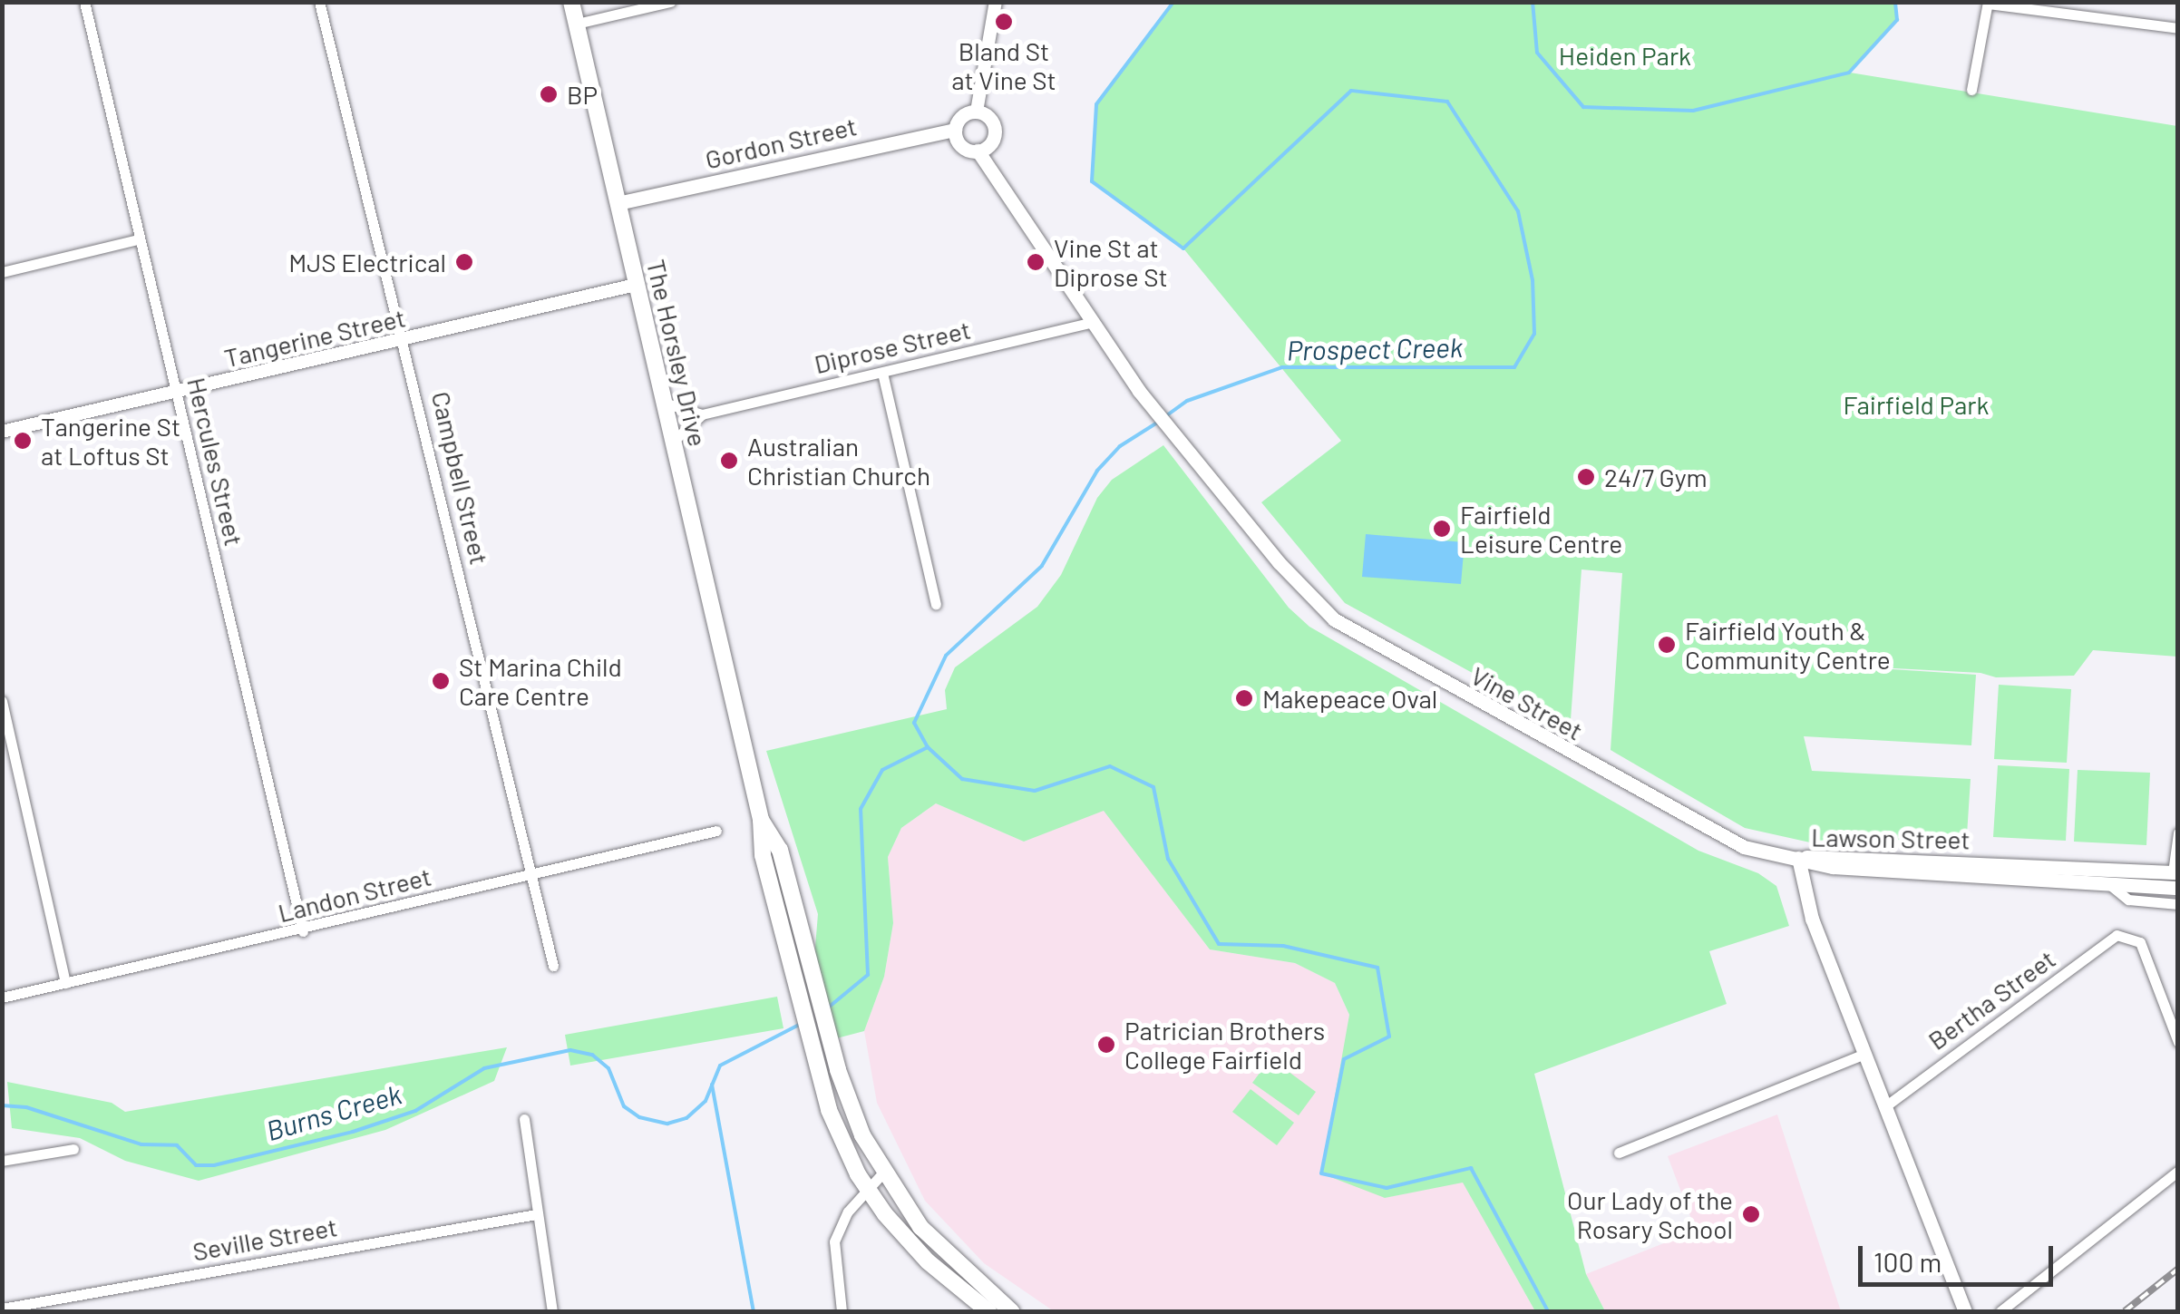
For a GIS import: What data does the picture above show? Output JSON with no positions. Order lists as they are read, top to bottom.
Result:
{
  "streets": {
    "main road": [
      "Gordon Street",
      "The Horsley Drive",
      "Vine Street",
      "Lawson Street"
    ],
    "street": [
      "Tangerine Street",
      "Diprose Street",
      "Hercules Street",
      "Campbell Street",
      "Landon Street",
      "Bertha Street",
      "Seville Street"
    ]
  },
  "crossings": [
    ["Gordon Street", "The Horsley Drive"],
    ["Gordon Street", "Vine Street"],
    ["Tangerine Street", "The Horsley Drive"],
    ["Tangerine Street", "Hercules Street"],
    ["Tangerine Street", "Campbell Street"],
    ["Diprose Street", "The Horsley Drive"],
    ["Diprose Street", "Vine Street"],
    ["Hercules Street", "Landon Street"],
    ["Campbell Street", "Landon Street"],
    ["Vine Street", "Lawson Street"]
  ],
  "water": ["Prospect Creek", "Burns Creek"],
  "parks": ["Heiden Park", "Fairfield Park"],
  "places": [
    "Bland St at Vine St",
    "BP",
    "MJS Electrical",
    "Vine St at Diprose St",
    "Tangerine St at Loftus St",
    "Australian Christian Church",
    "24/7 Gym",
    "Fairfield Leisure Centre",
    "Fairfield Youth & Community Centre",
    "St Marina Child Care Centre",
    "Makepeace Oval",
    "Patrician Brothers College Fairfield",
    "Our Lady of the Rosary School"
  ],
  "scale_bar": "100 m"
}
